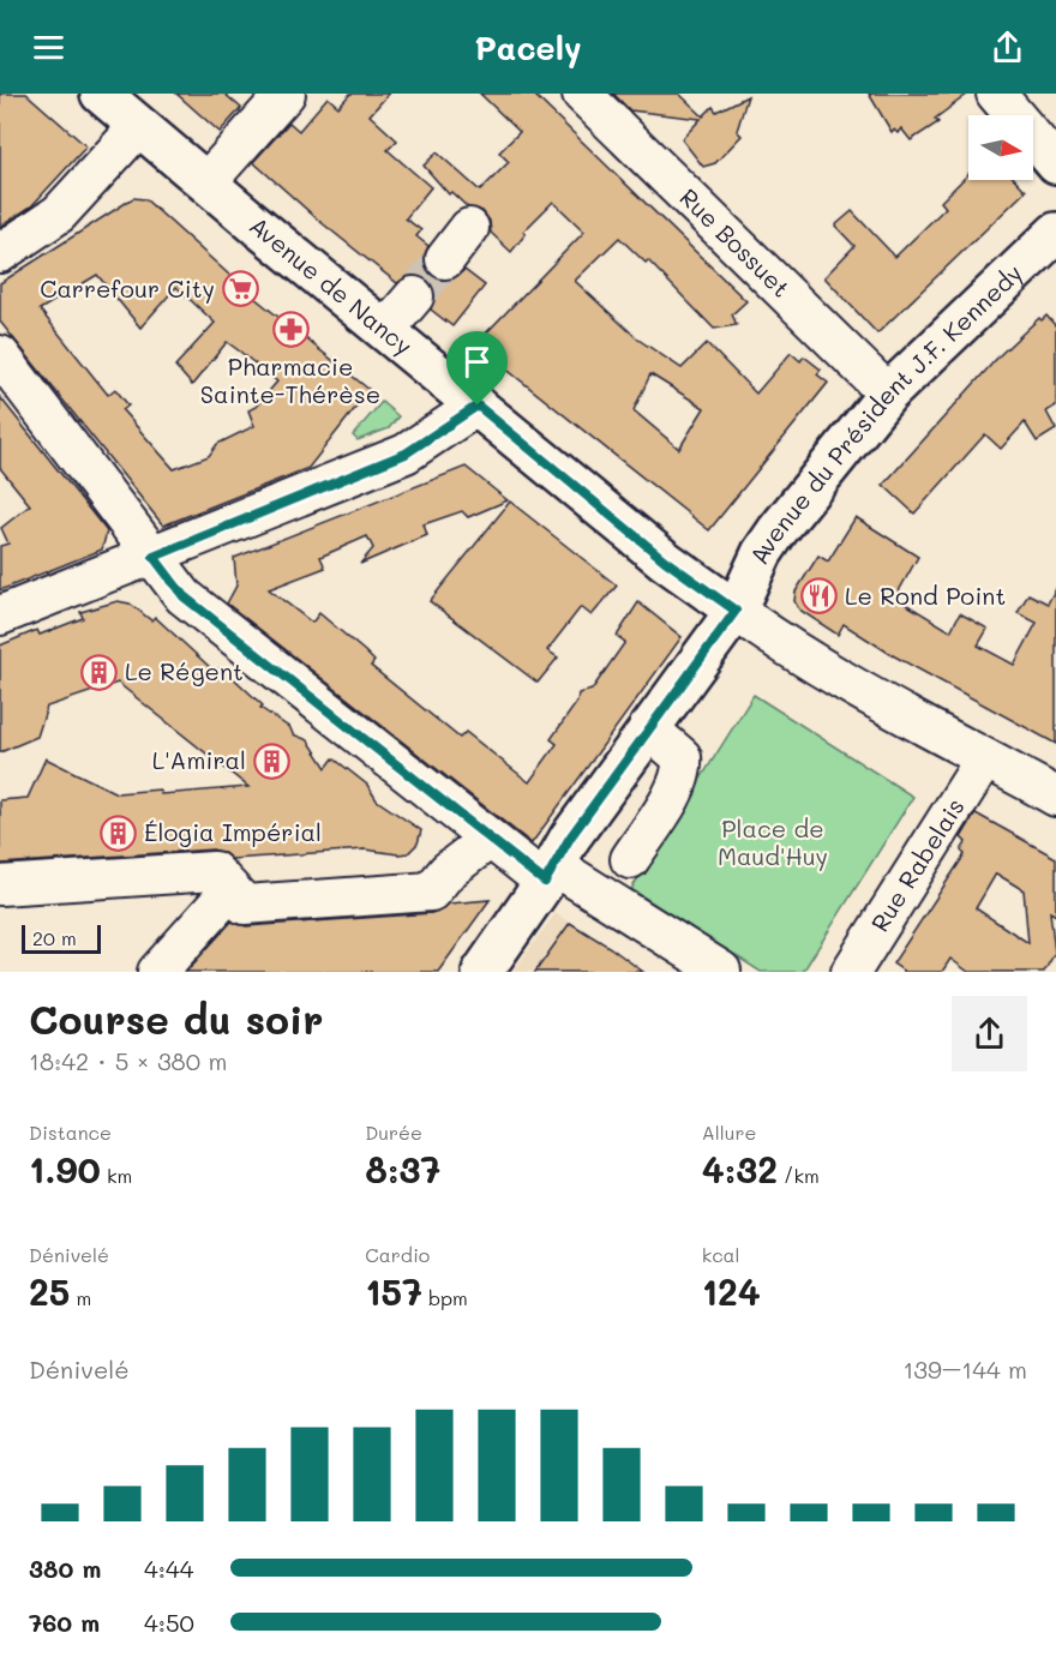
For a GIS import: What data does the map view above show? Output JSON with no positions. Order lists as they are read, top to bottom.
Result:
{
  "streets": {
    "main road": ["Avenue de Nancy", "Avenue du Président J.F. Kennedy"],
    "street": ["Rue Bossuet", "Rue Rabelais"]
  },
  "crossings": [
    ["Rue Bossuet", "Avenue du Président J.F. Kennedy"],
    ["Avenue de Nancy", "Avenue du Président J.F. Kennedy"]
  ],
  "parks": ["Place de Maud'Huy"],
  "places": {
    "supermarket": ["Carrefour City"],
    "pharmacy": ["Pharmacie Sainte-Thérèse"],
    "restaurant": ["Le Rond Point"],
    "building": ["Le Régent", "L'Amiral", "Élogia Impérial"]
  },
  "scale_bar": "20 m",
  "north": "right",
  "page": {
    "header": "Pacely",
    "scale": "20 m",
    "heading": ["Course du soir", "18:42 · 5 × 380 m"],
    "stats": [
      ["Distance", "1.90 km"],
      ["Durée", "8:37"],
      ["Allure", "4:32 /km"],
      ["Dénivelé", "25 m"],
      ["Cardio", "157 bpm"],
      ["kcal", "124"]
    ],
    "chart": ["Dénivelé", "139–144 m"],
    "list": [
      {
        "name": "380 m",
        "note": "4:44"
      },
      {
        "name": "760 m",
        "note": "4:50"
      }
    ]
  }
}
